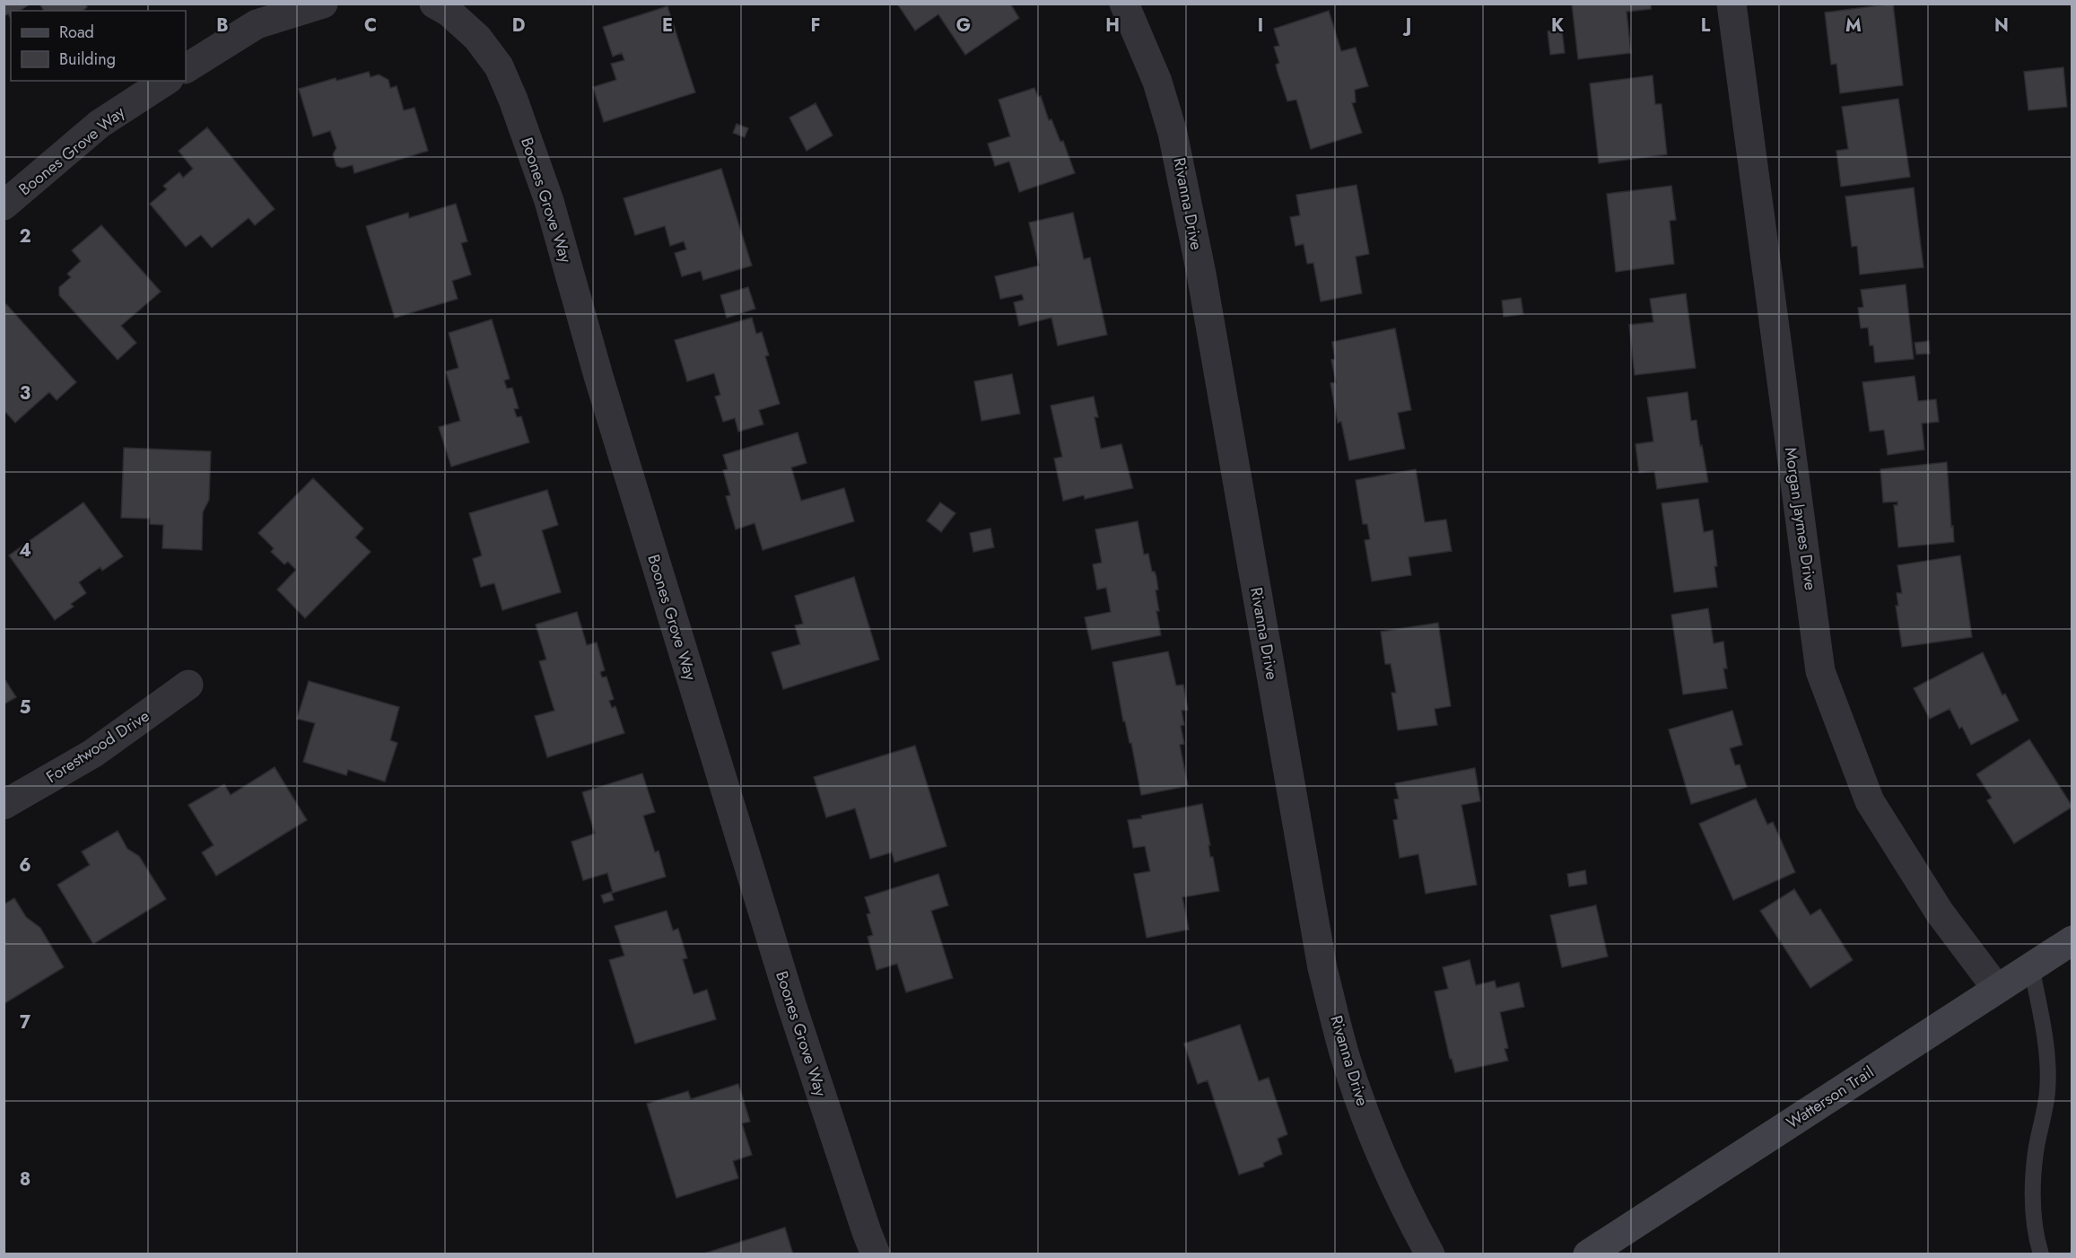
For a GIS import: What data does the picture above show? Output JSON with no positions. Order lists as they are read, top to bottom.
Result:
{
  "streets": {
    "main road": ["Watterson Trail"],
    "street": [
      "Boones Grove Way",
      "Rivanna Drive",
      "Morgan Jaymes Drive",
      "Forestwood Drive"
    ]
  },
  "crossings": [
    ["Morgan Jaymes Drive", "Watterson Trail"]
  ],
  "legend": ["Road", "Building"],
  "grid": {
    "columns": [
      "B",
      "C",
      "D",
      "E",
      "F",
      "G",
      "H",
      "I",
      "J",
      "K",
      "L",
      "M",
      "N"
    ],
    "rows": [
      "2",
      "3",
      "4",
      "5",
      "6",
      "7",
      "8"
    ]
  }
}
